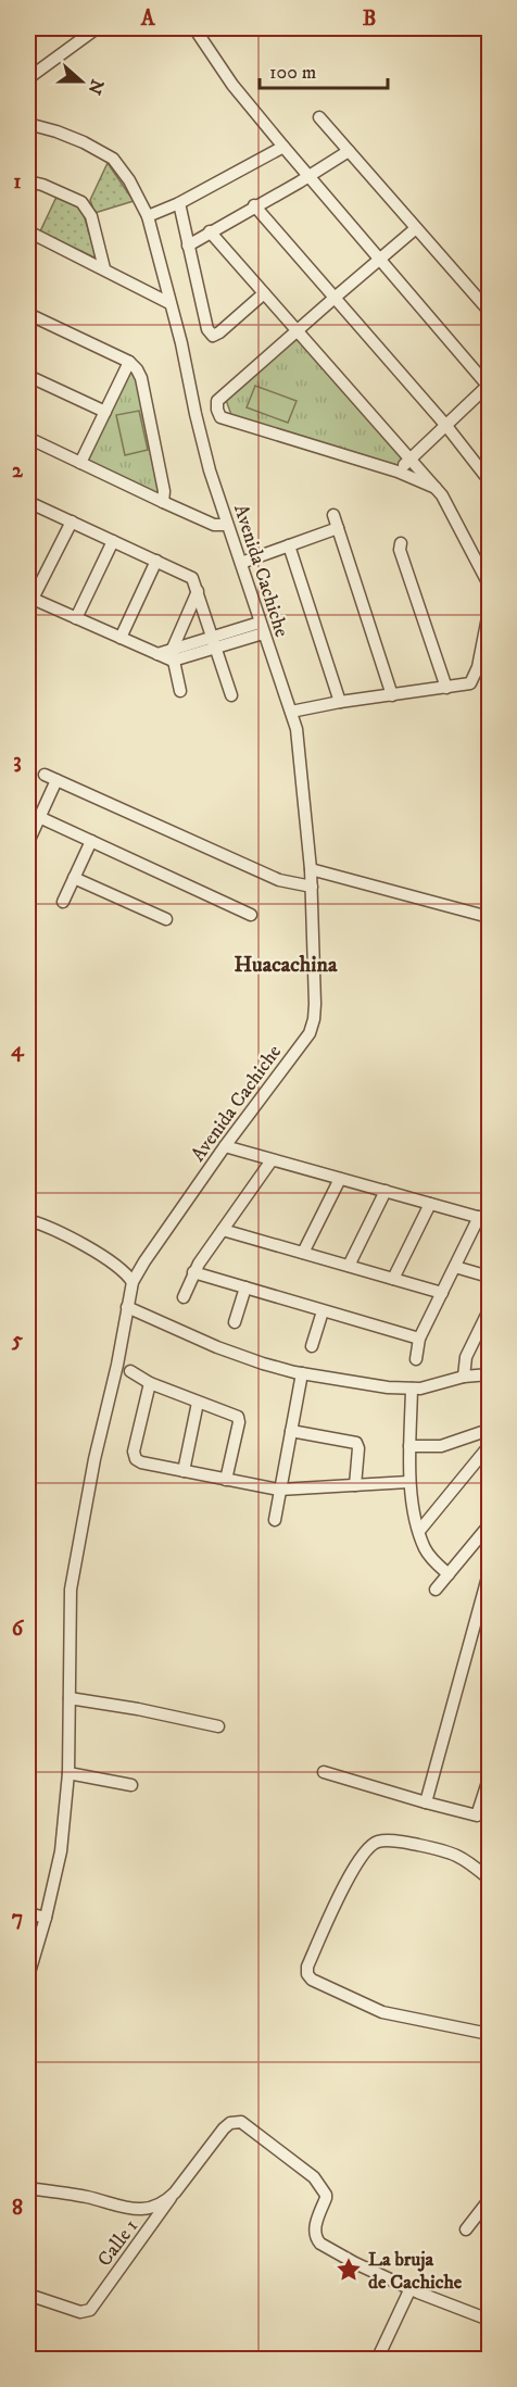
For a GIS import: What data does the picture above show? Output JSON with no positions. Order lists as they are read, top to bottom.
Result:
{
  "streets": {
    "street": ["Avenida Cachiche", "Calle 1"]
  },
  "districts": ["Huacachina"],
  "places": {
    "place": ["La bruja de Cachiche"]
  },
  "scale_bar": "100 m",
  "north": "right",
  "grid": {
    "columns": ["A", "B"],
    "rows": [
      "1",
      "2",
      "3",
      "4",
      "5",
      "6",
      "7",
      "8"
    ]
  }
}
